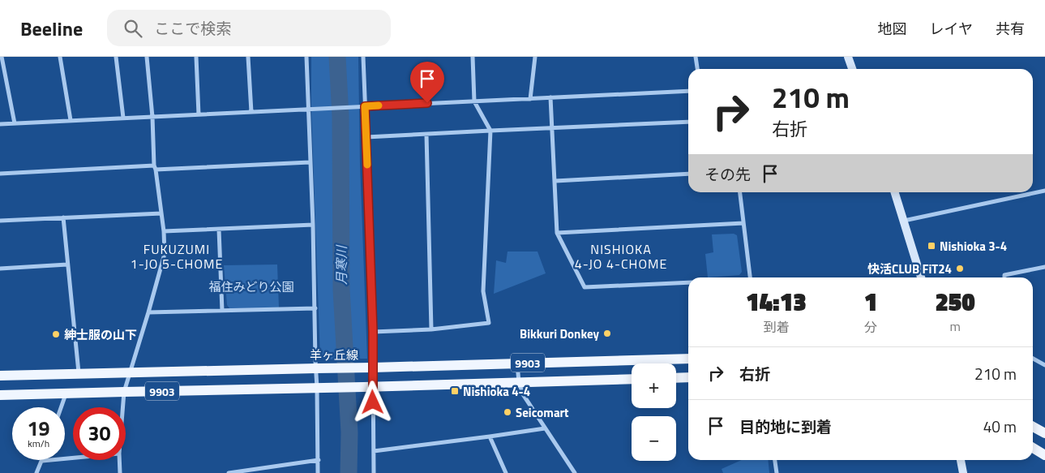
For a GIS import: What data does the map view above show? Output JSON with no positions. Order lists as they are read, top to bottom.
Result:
{
  "streets": {
    "main road": ["羊ヶ丘線", "9903"]
  },
  "districts": ["FUKUZUMI 1-JO 5-CHOME", "NISHIOKA 4-JO 4-CHOME"],
  "water": ["月寒川"],
  "parks": ["福住みどり公園"],
  "places": {
    "transit": ["Nishioka 3-4", "Nishioka 4-4"],
    "other": [
      "快活CLUB FiT24",
      "Bikkuri Donkey",
      "紳士服の山下",
      "Seicomart"
    ]
  },
  "page": {
    "header": "Beeline",
    "search": "ここで検索",
    "nav": ["地図", "レイヤ", "共有"],
    "turn": ["210 m", "右折"],
    "then": "その先",
    "eta": [
      "14:13",
      "到着",
      "1",
      "分",
      "250",
      "m"
    ],
    "list": [
      {
        "name": "右折",
        "value": "210 m"
      },
      {
        "name": "目的地に到着",
        "value": "40 m"
      }
    ],
    "map_buttons": ["+", "−"],
    "speed": "19 km/h",
    "limit": "30"
  }
}
